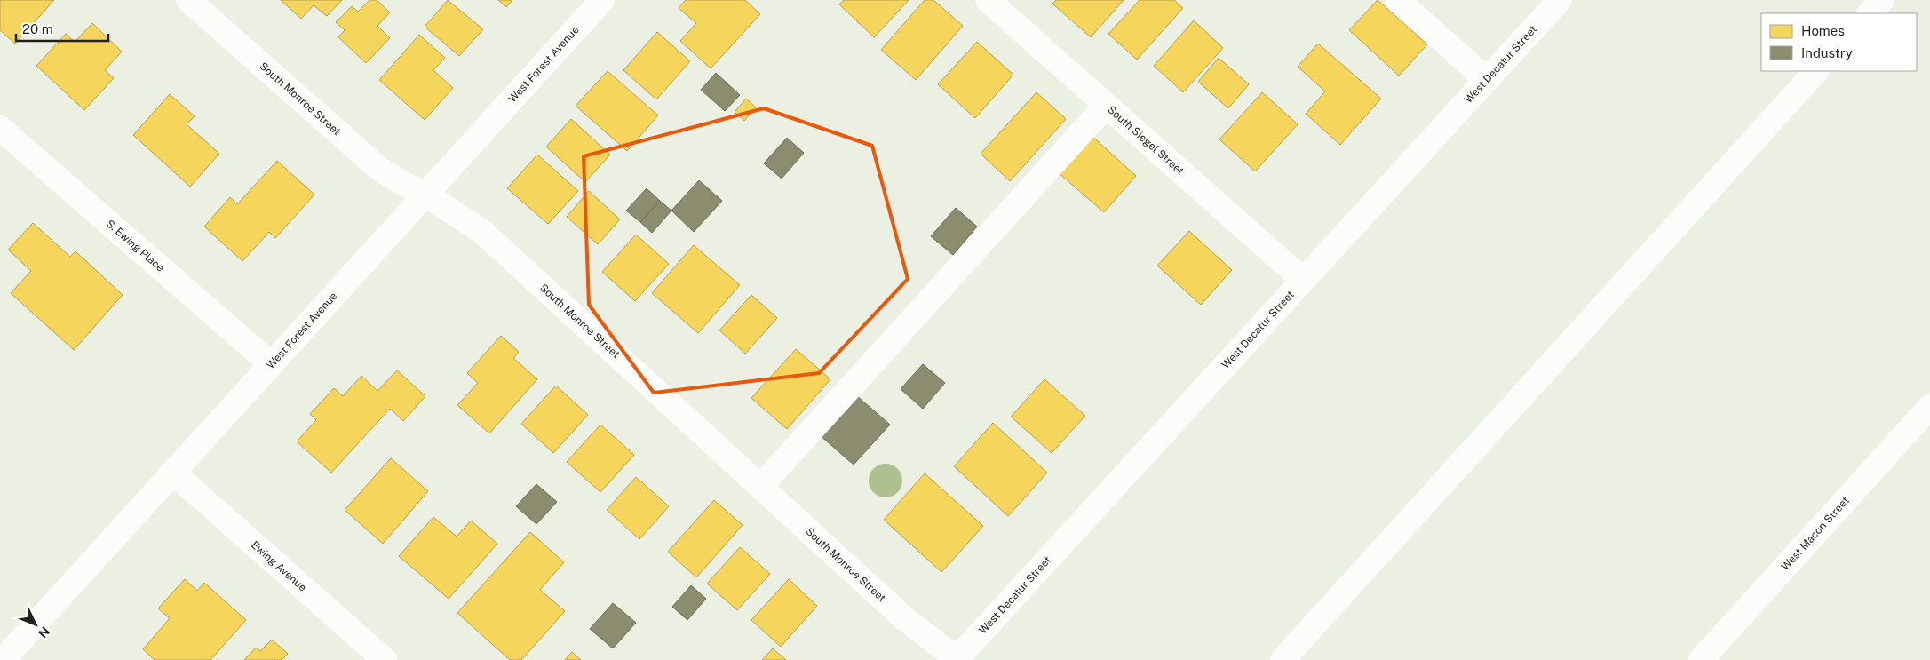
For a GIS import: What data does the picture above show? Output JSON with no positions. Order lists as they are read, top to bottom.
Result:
{
  "streets": {
    "street": [
      "West Forest Avenue",
      "West Decatur Street",
      "South Monroe Street",
      "South Siegel Street",
      "S. Ewing Place",
      "West Macon Street",
      "Ewing Avenue"
    ]
  },
  "crossings": [
    ["West Forest Avenue", "South Monroe Street"],
    ["West Forest Avenue", "S. Ewing Place"],
    ["West Forest Avenue", "Ewing Avenue"],
    ["West Decatur Street", "South Monroe Street"],
    ["West Decatur Street", "South Siegel Street"]
  ],
  "legend": ["Homes", "Industry"],
  "scale_bar": "20 m",
  "north": "bottom right"
}
